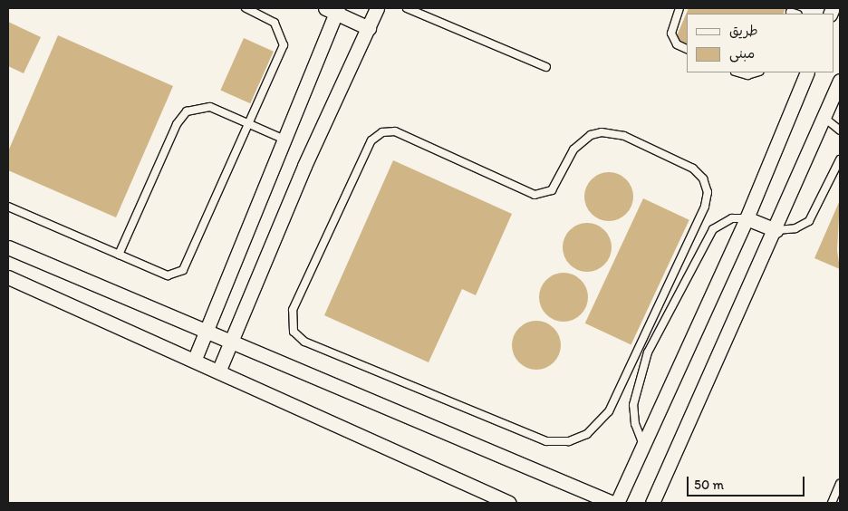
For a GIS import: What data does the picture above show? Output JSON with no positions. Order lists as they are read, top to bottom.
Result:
{
  "legend": ["طريق", "مبنى"],
  "scale_bar": "50 m"
}
